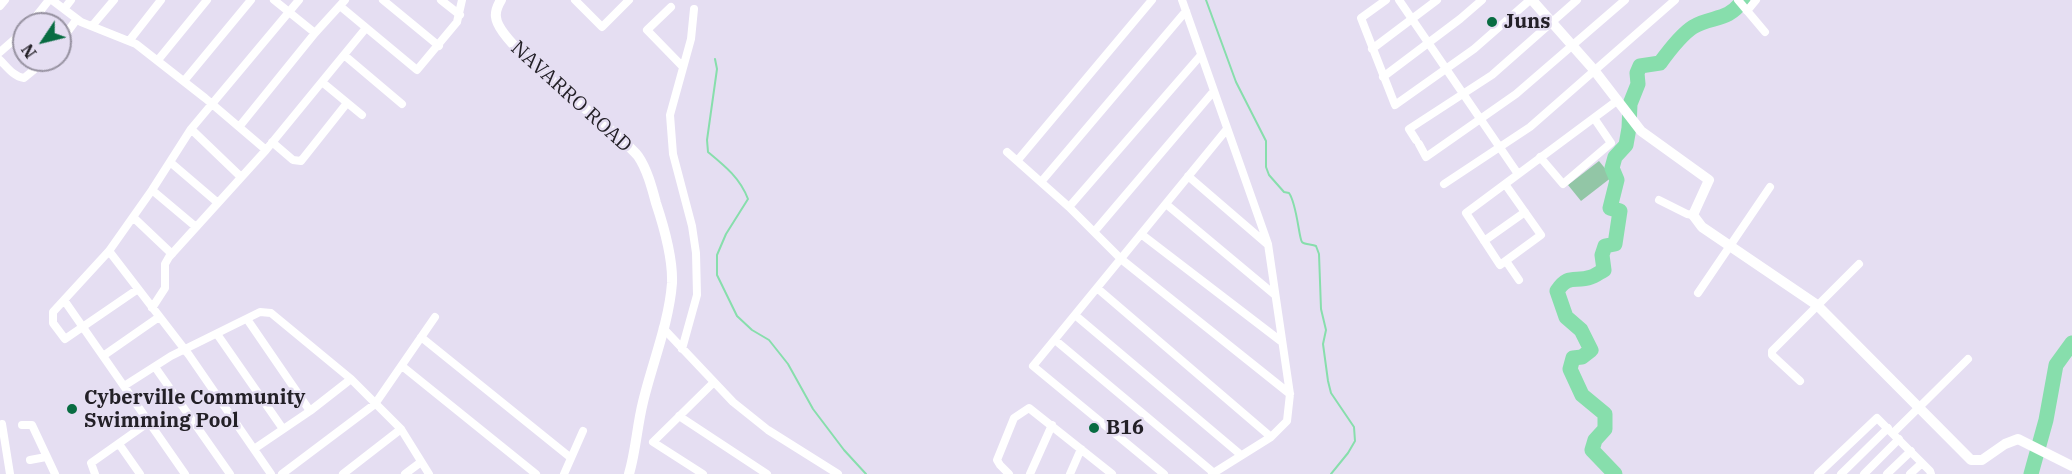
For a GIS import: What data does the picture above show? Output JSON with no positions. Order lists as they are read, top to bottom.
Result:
{
  "streets": {
    "street": ["NAVARRO ROAD"]
  },
  "places": ["Juns", "Cyberville Community Swimming Pool", "B16"],
  "north": "bottom left"
}
